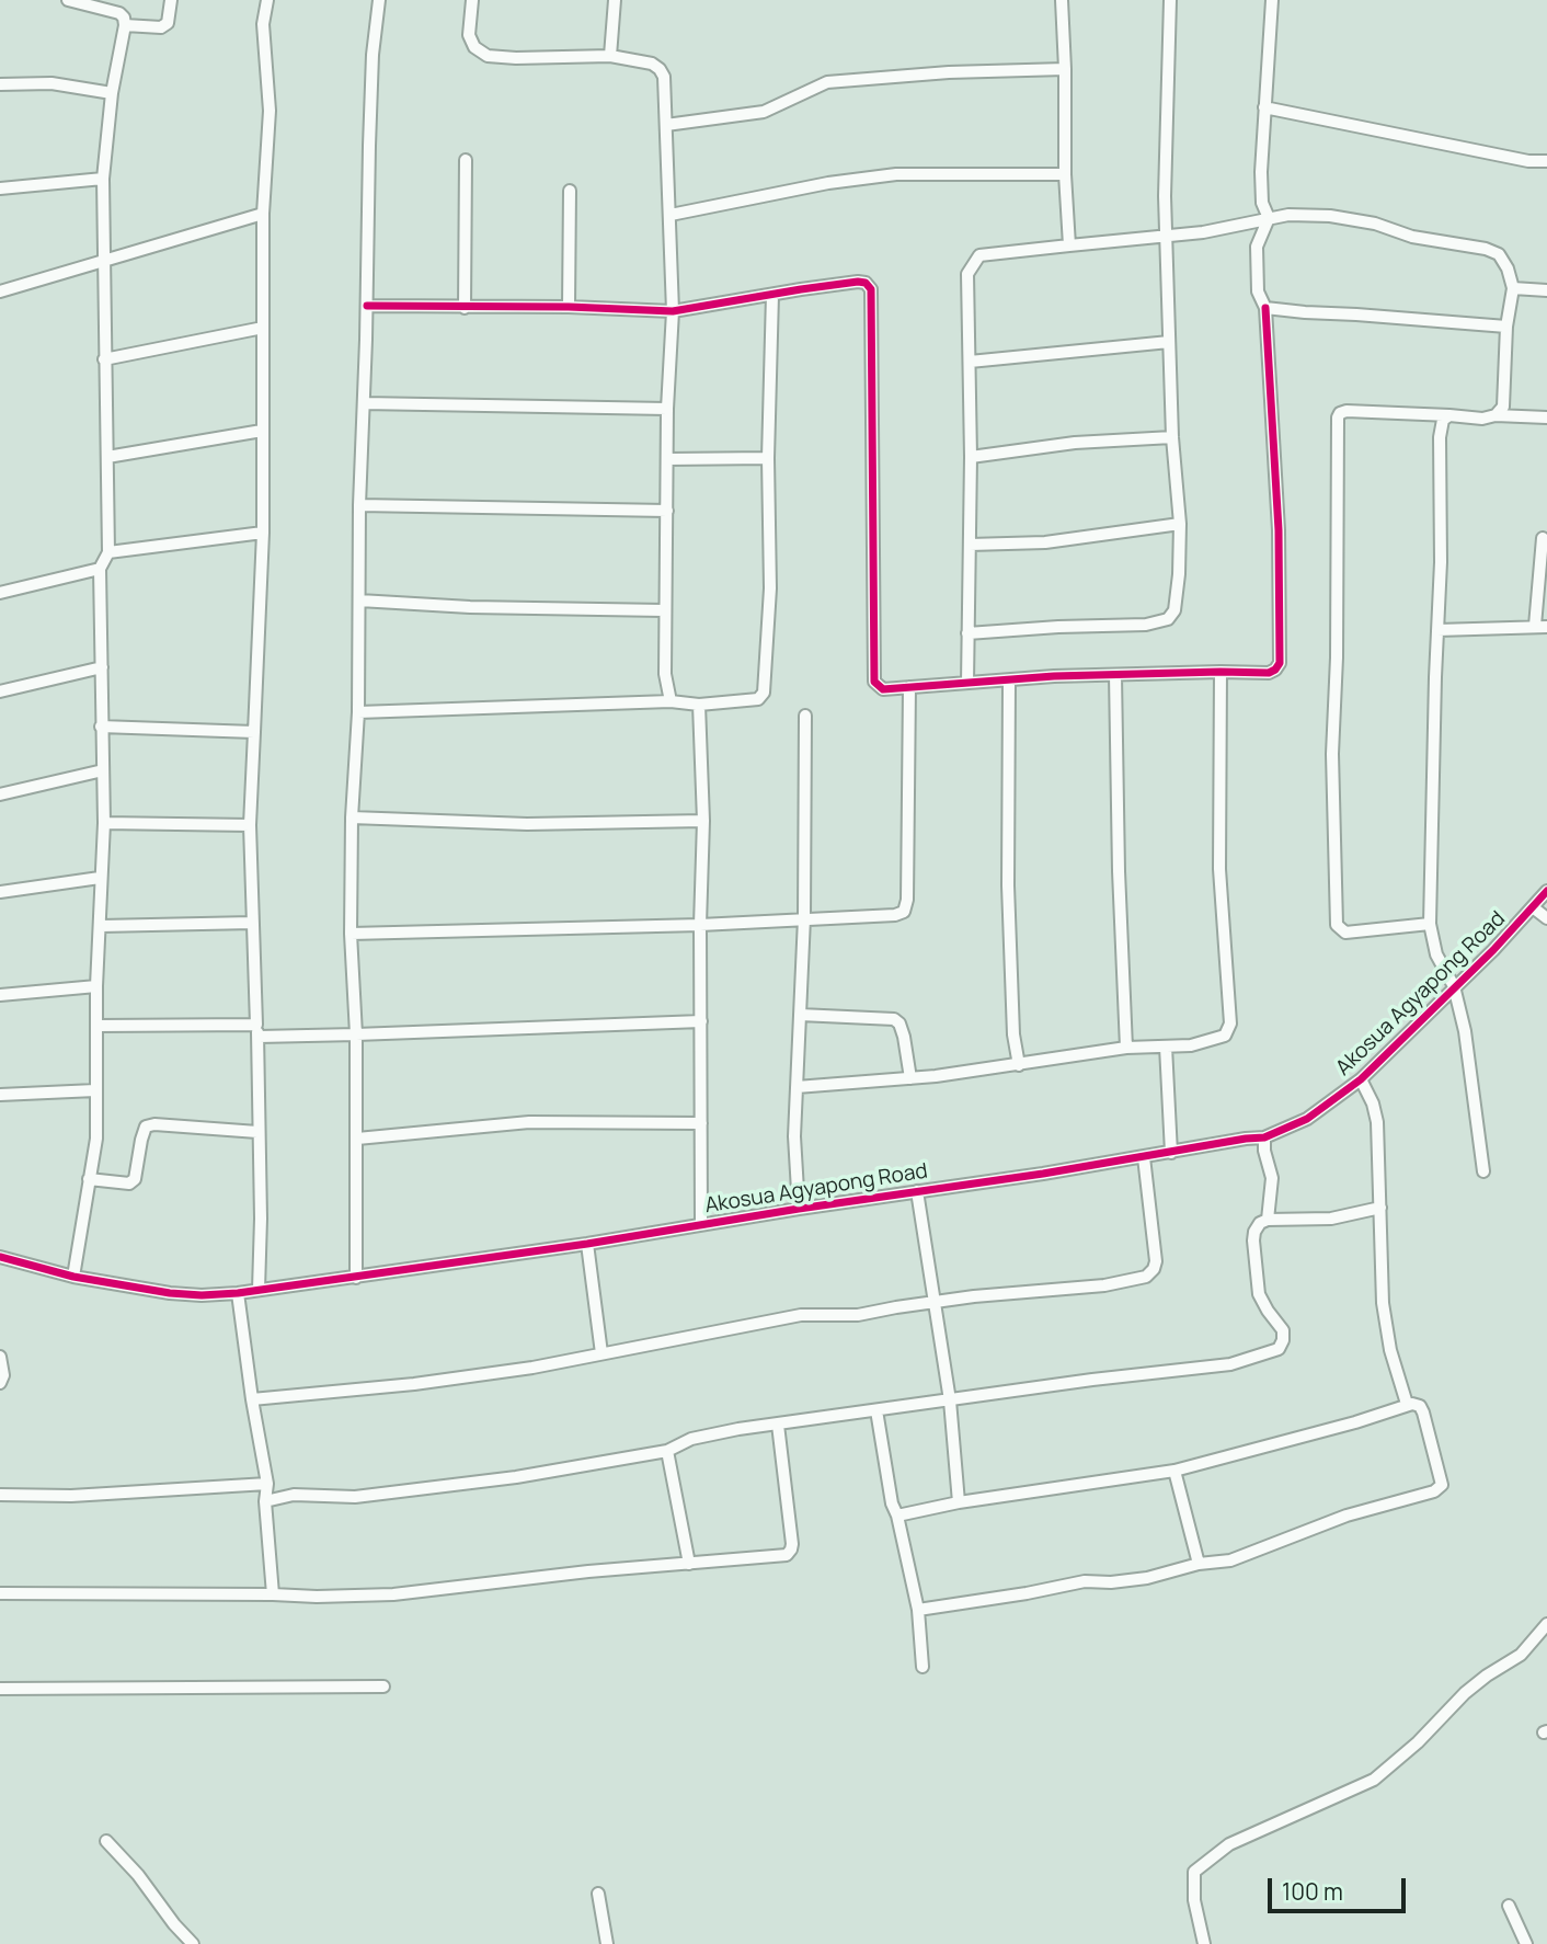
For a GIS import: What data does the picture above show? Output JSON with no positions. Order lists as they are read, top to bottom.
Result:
{
  "streets": {
    "street": ["Akosua Agyapong Road"]
  },
  "scale_bar": "100 m"
}
